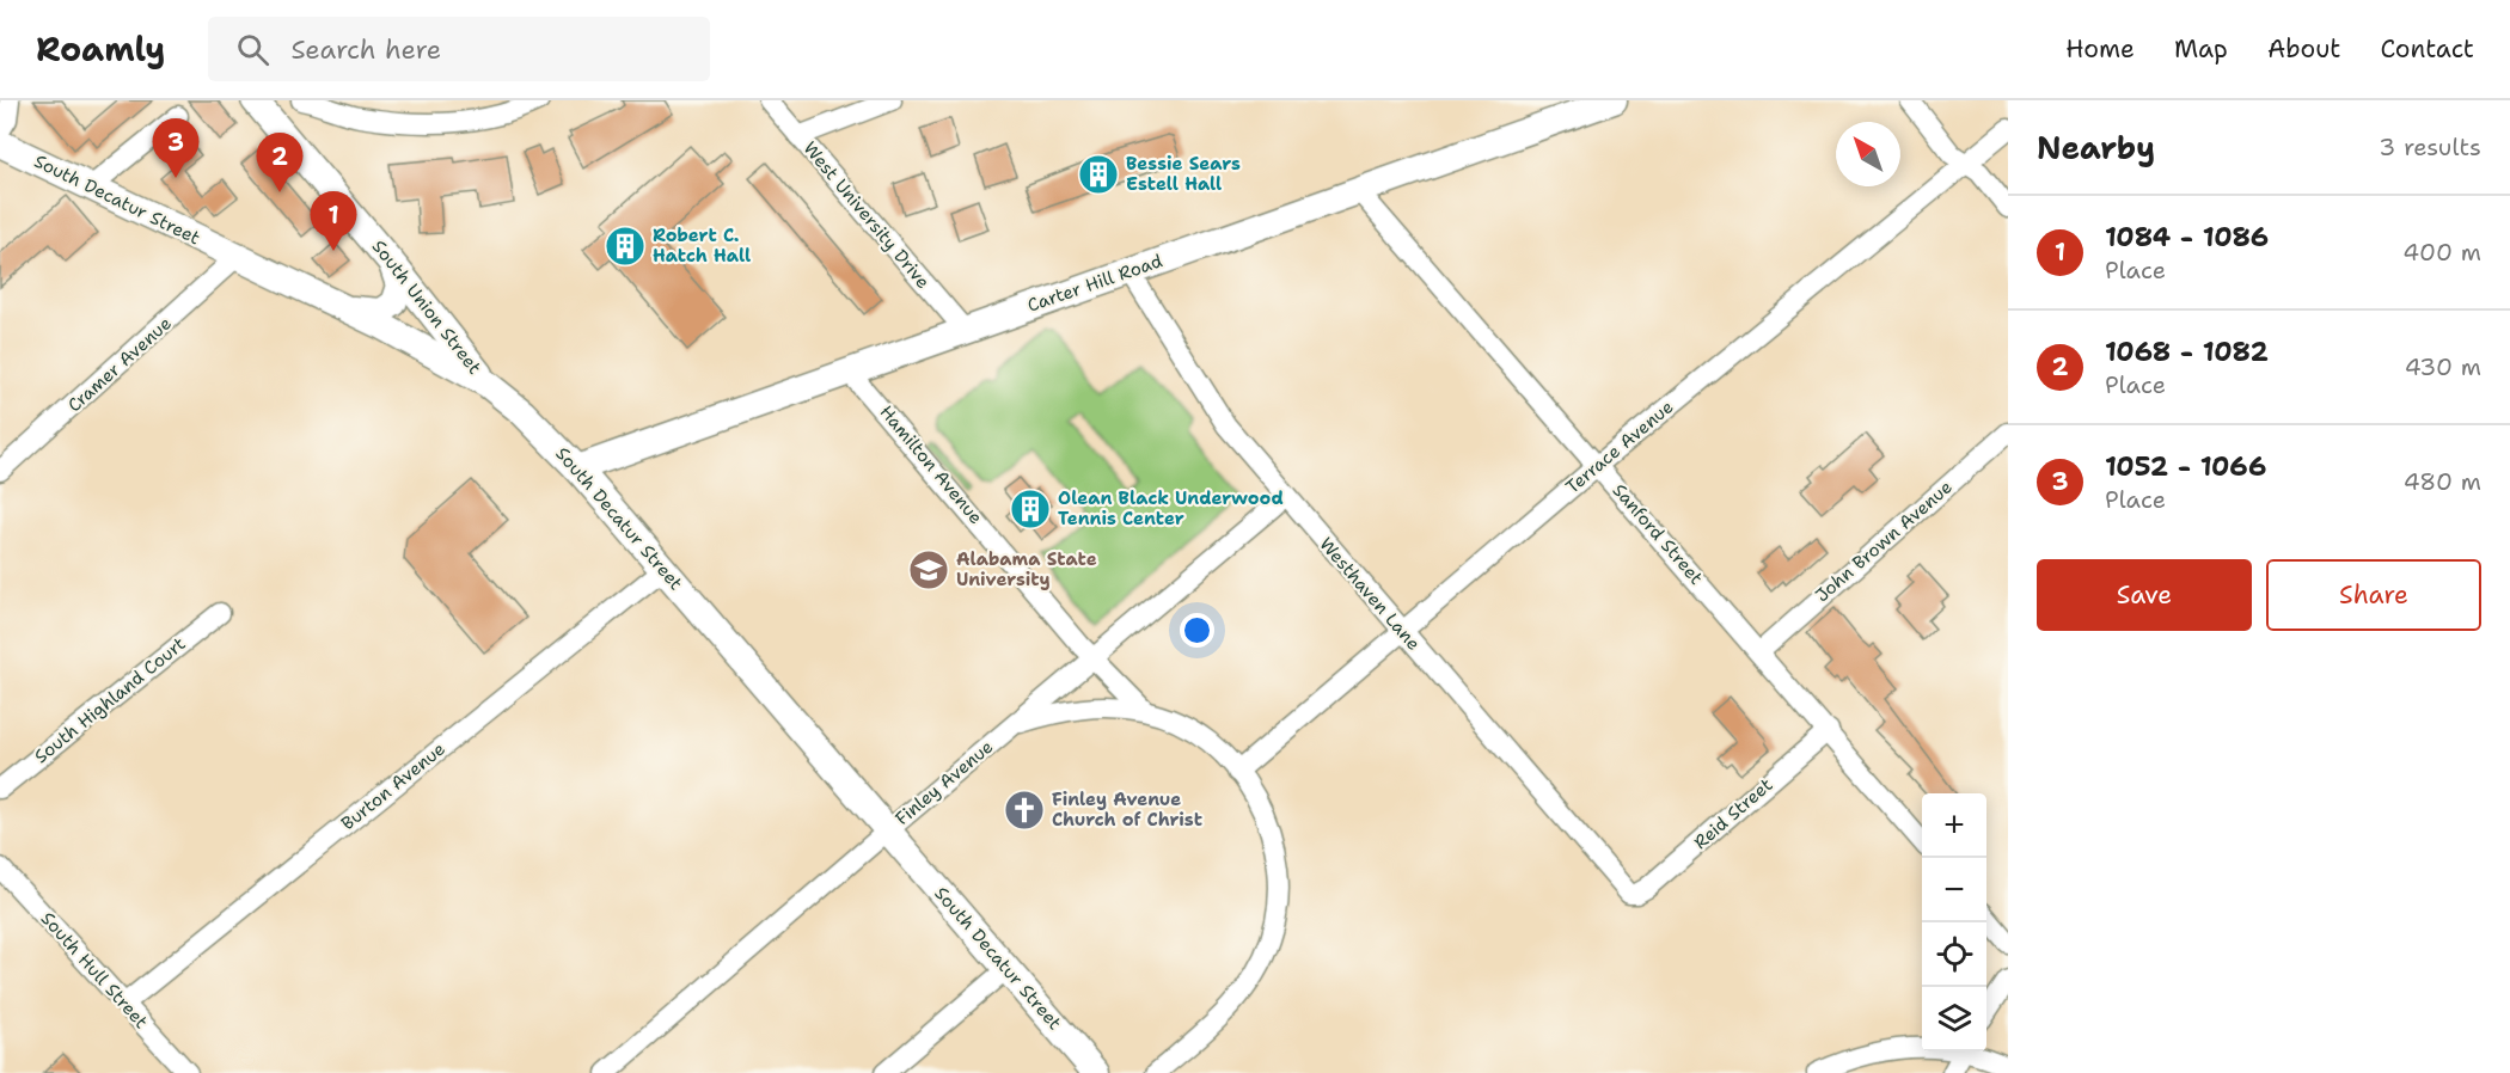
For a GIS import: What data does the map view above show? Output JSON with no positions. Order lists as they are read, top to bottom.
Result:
{
  "streets": {
    "main road": ["South Decatur Street", "Carter Hill Road", "South Union Street"],
    "street": [
      "West University Drive",
      "Cramer Avenue",
      "Terrace Avenue",
      "Hamilton Avenue",
      "Sanford Street",
      "John Brown Avenue",
      "Westhaven Lane",
      "South Highland Court",
      "Finley Avenue",
      "Burton Avenue",
      "Reid Street",
      "South Hull Street"
    ]
  },
  "crossings": [
    ["South Decatur Street", "Carter Hill Road"],
    ["South Decatur Street", "South Union Street"],
    ["South Decatur Street", "Cramer Avenue"],
    ["South Decatur Street", "Finley Avenue"],
    ["South Decatur Street", "Burton Avenue"],
    ["West University Drive", "Carter Hill Road"],
    ["Carter Hill Road", "Hamilton Avenue"],
    ["Carter Hill Road", "Sanford Street"],
    ["Carter Hill Road", "Westhaven Lane"],
    ["Terrace Avenue", "Sanford Street"],
    ["Terrace Avenue", "Westhaven Lane"],
    ["Hamilton Avenue", "Finley Avenue"],
    ["Sanford Street", "John Brown Avenue"],
    ["Sanford Street", "Reid Street"],
    ["Westhaven Lane", "Finley Avenue"],
    ["Westhaven Lane", "Reid Street"],
    ["Burton Avenue", "South Hull Street"]
  ],
  "places": {
    "building": ["Bessie Sears Estell Hall", "Robert C. Hatch Hall", "Olean Black Underwood Tennis Center"],
    "school or university": ["Alabama State University"],
    "church": ["Finley Avenue Church of Christ"]
  },
  "north": "top left",
  "page": {
    "header": "Roamly",
    "search": "Search here",
    "nav": [
      "Home",
      "Map",
      "About",
      "Contact"
    ],
    "heading": ["Nearby", "3 results"],
    "pins": ["3", "2", "1"],
    "list": [
      {
        "mark": "1",
        "name": "1084 - 1086",
        "note": "Place",
        "value": "400 m"
      },
      {
        "mark": "2",
        "name": "1068 - 1082",
        "note": "Place",
        "value": "430 m"
      },
      {
        "mark": "3",
        "name": "1052 - 1066",
        "note": "Place",
        "value": "480 m"
      }
    ],
    "buttons": ["Save", "Share"],
    "map_buttons": ["+", "−"]
  }
}
